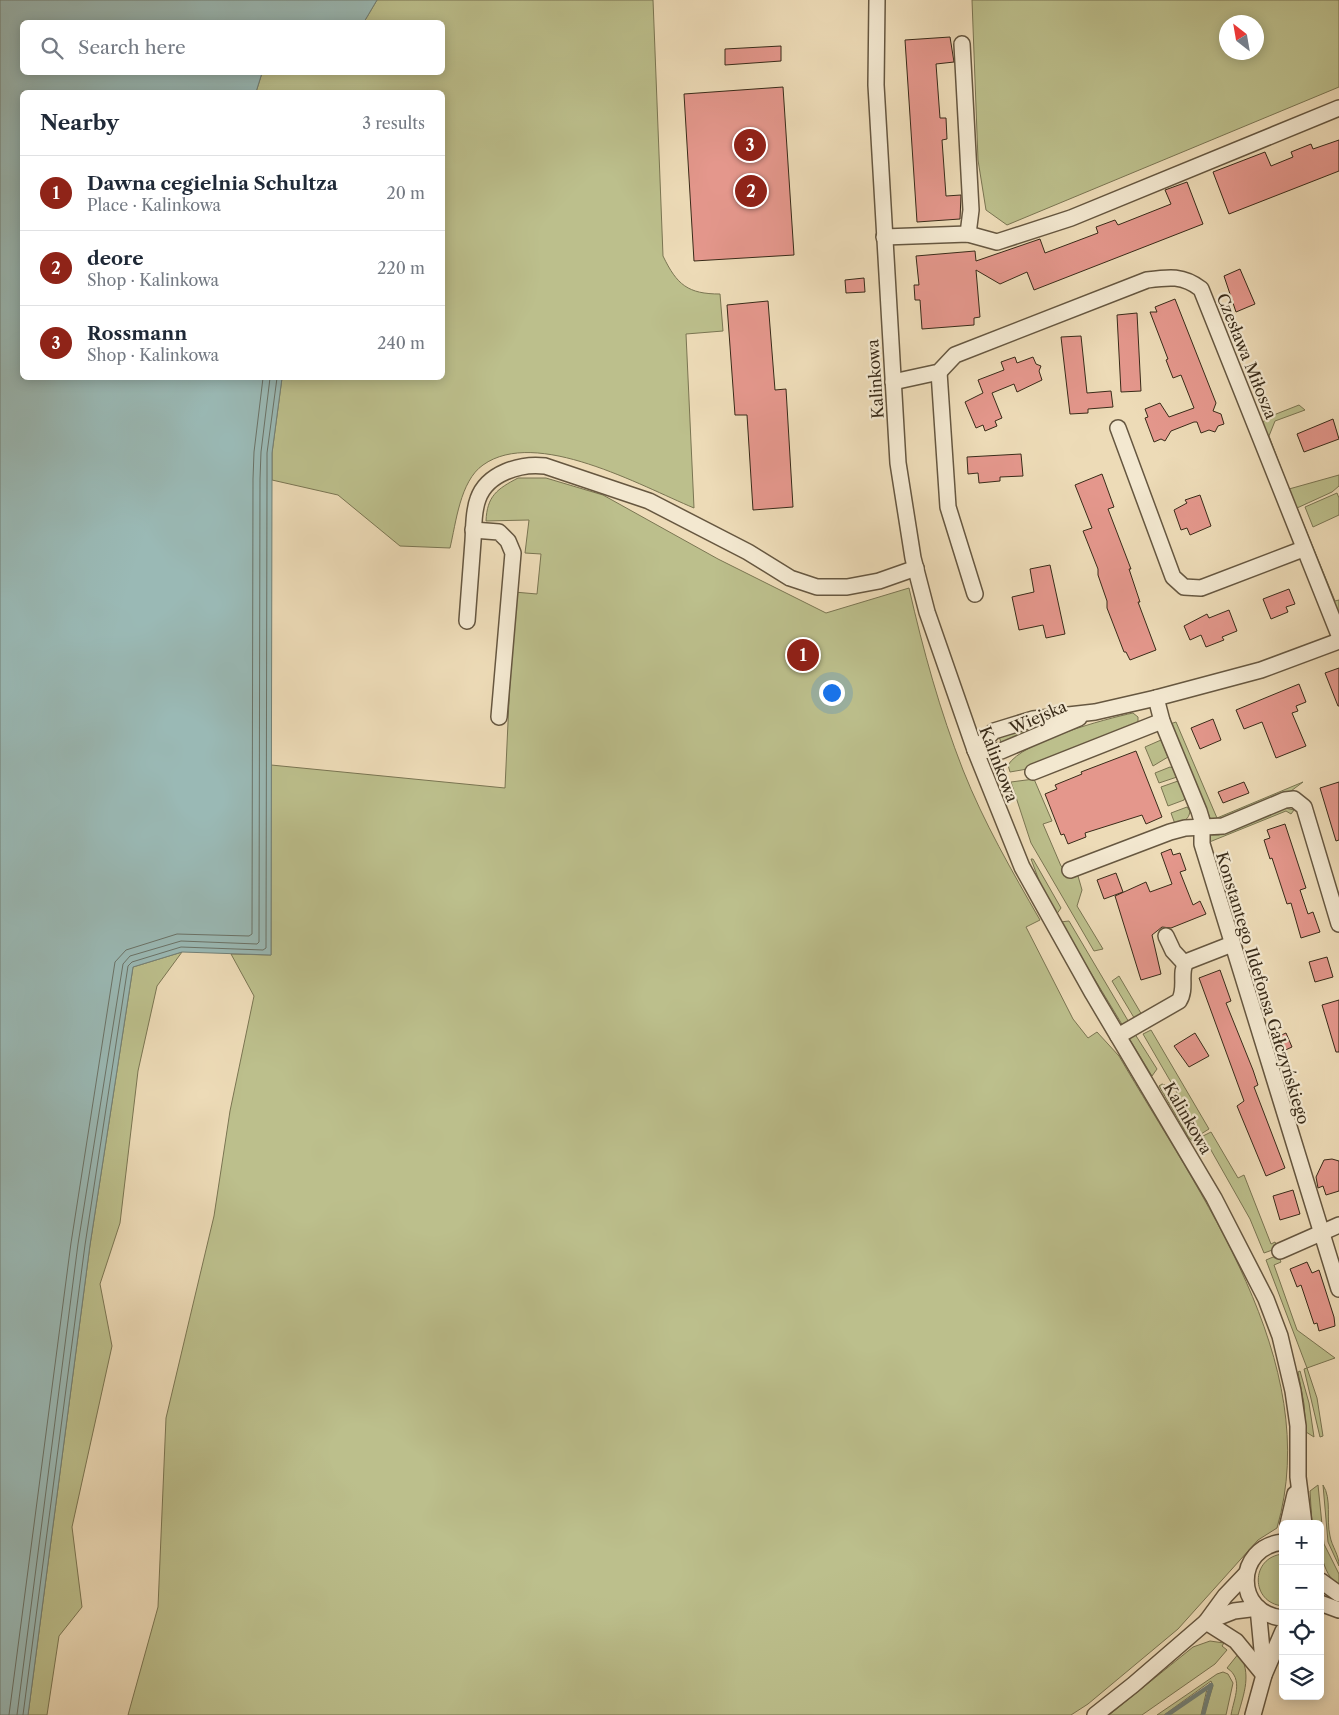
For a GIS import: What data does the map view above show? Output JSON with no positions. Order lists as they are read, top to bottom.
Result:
{
  "streets": {
    "street": [
      "Czesława Miłosza",
      "Kalinkowa",
      "Wiejska",
      "Konstantego Ildefonsa Gałczyńskiego"
    ]
  },
  "crossings": [
    ["Kalinkowa", "Wiejska"],
    ["Wiejska", "Konstantego Ildefonsa Gałczyńskiego"]
  ],
  "north": "top left",
  "page": {
    "search": "Search here",
    "heading": ["Nearby", "3 results"],
    "pins": ["3", "2", "1"],
    "list": [
      {
        "mark": "1",
        "name": "Dawna cegielnia Schultza",
        "note": "Place · Kalinkowa",
        "value": "20 m"
      },
      {
        "mark": "2",
        "name": "deore",
        "note": "Shop · Kalinkowa",
        "value": "220 m"
      },
      {
        "mark": "3",
        "name": "Rossmann",
        "note": "Shop · Kalinkowa",
        "value": "240 m"
      }
    ],
    "map_buttons": ["+", "−"]
  }
}
